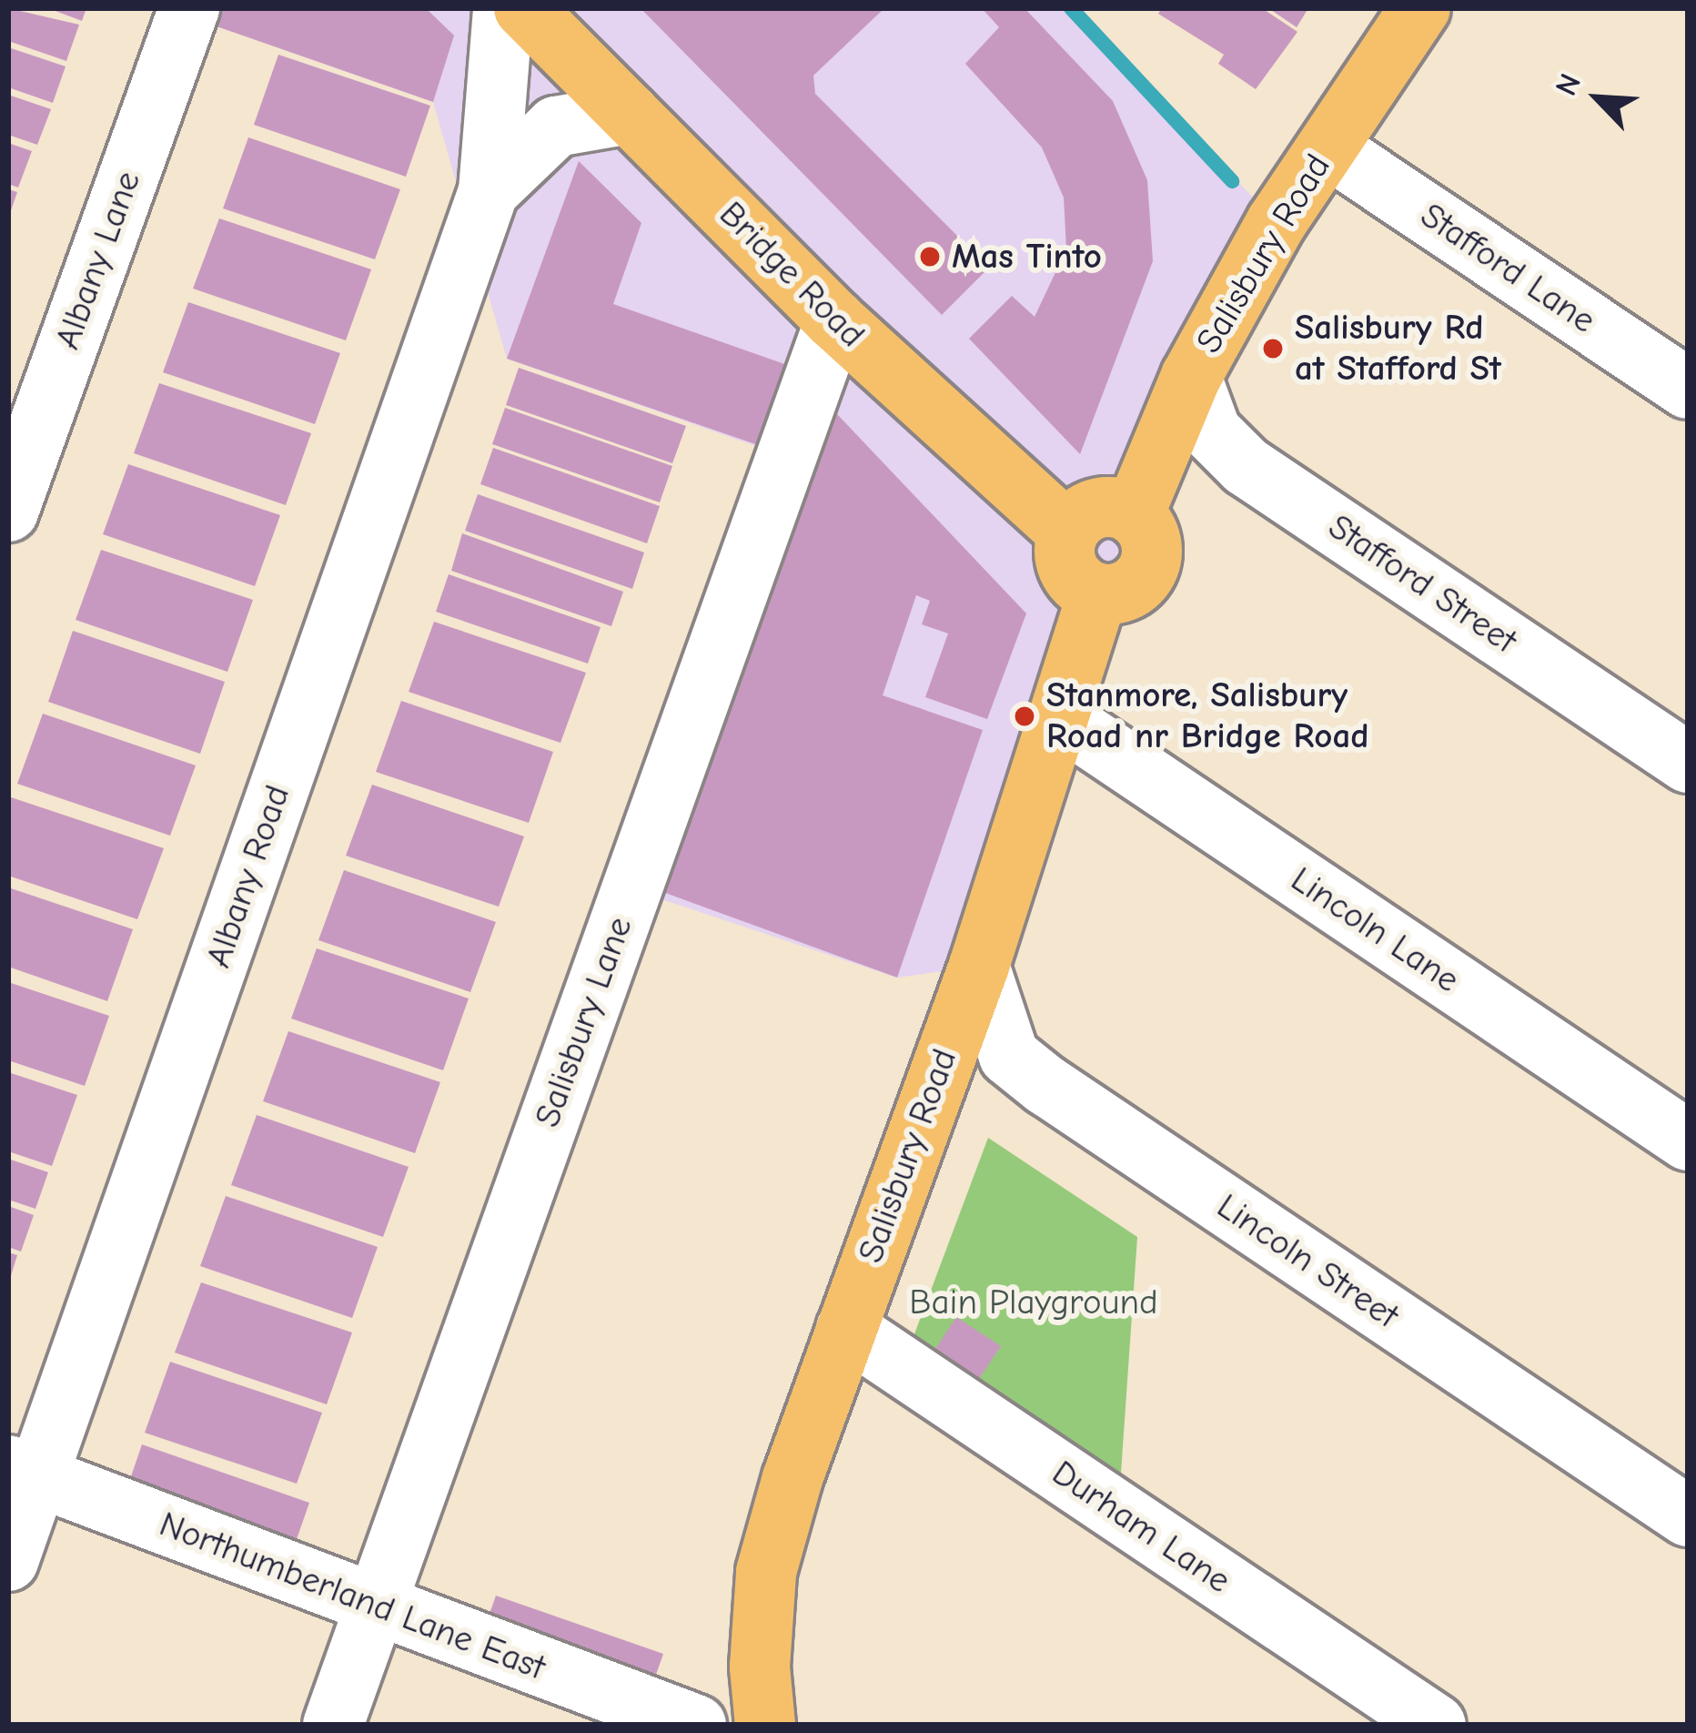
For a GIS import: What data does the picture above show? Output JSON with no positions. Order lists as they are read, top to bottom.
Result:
{
  "streets": {
    "main road": ["Salisbury Road", "Bridge Road"],
    "street": [
      "Albany Lane",
      "Stafford Lane",
      "Stafford Street",
      "Albany Road",
      "Lincoln Lane",
      "Salisbury Lane",
      "Lincoln Street",
      "Durham Lane",
      "Northumberland Lane East"
    ]
  },
  "crossings": [
    ["Salisbury Road", "Stafford Lane"],
    ["Salisbury Road", "Bridge Road"],
    ["Salisbury Road", "Stafford Street"],
    ["Salisbury Road", "Lincoln Lane"],
    ["Salisbury Road", "Lincoln Street"],
    ["Salisbury Road", "Durham Lane"],
    ["Bridge Road", "Albany Road"],
    ["Bridge Road", "Salisbury Lane"],
    ["Albany Road", "Northumberland Lane East"],
    ["Salisbury Lane", "Northumberland Lane East"]
  ],
  "parks": ["Bain Playground"],
  "places": ["Mas Tinto", "Salisbury Rd at Stafford St", "Stanmore, Salisbury Road nr Bridge Road"],
  "north": "top left"
}
